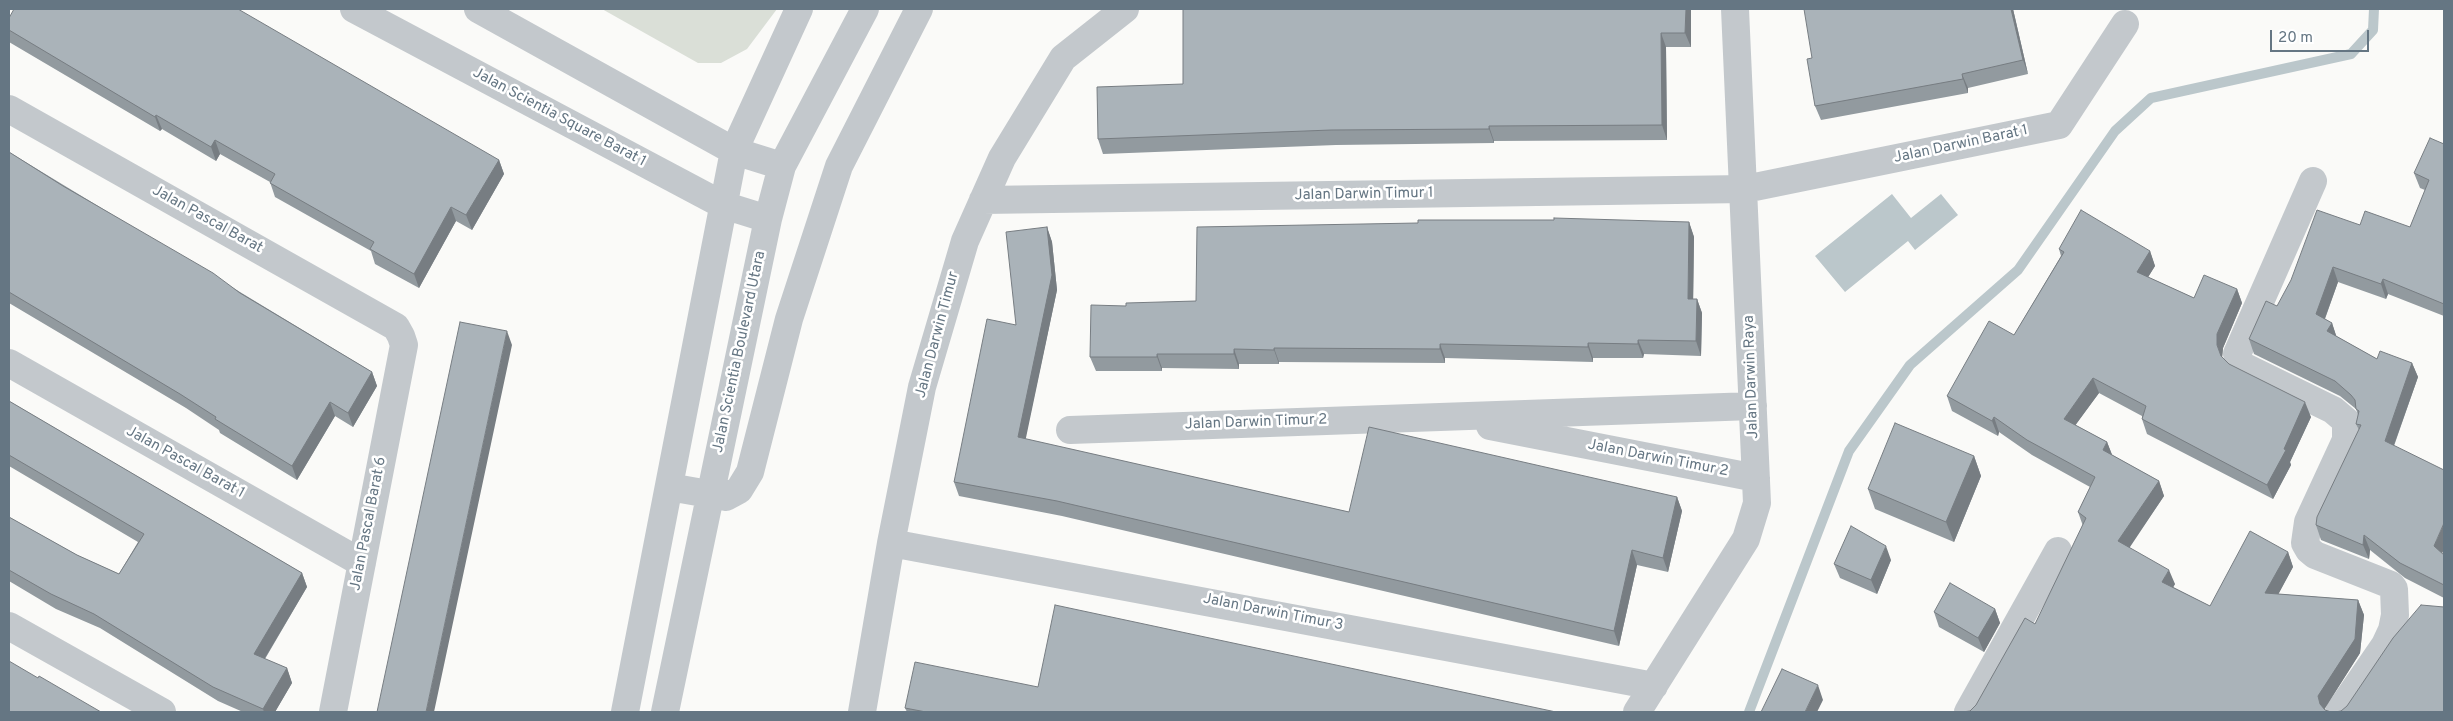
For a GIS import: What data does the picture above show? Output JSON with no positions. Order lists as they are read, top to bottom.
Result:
{
  "streets": {
    "street": [
      "Jalan Scientia Square Barat 1",
      "Jalan Darwin Barat 1",
      "Jalan Darwin Timur 1",
      "Jalan Pascal Barat",
      "Jalan Darwin Timur",
      "Jalan Scientia Boulevard Utara",
      "Jalan Darwin Raya",
      "Jalan Darwin Timur 2",
      "Jalan Pascal Barat 1",
      "Jalan Pascal Barat 6",
      "Jalan Darwin Timur 3"
    ]
  },
  "crossings": [
    ["Jalan Scientia Square Barat 1", "Jalan Scientia Boulevard Utara"],
    ["Jalan Darwin Barat 1", "Jalan Darwin Timur 1"],
    ["Jalan Darwin Barat 1", "Jalan Darwin Raya"],
    ["Jalan Darwin Timur 1", "Jalan Darwin Timur"],
    ["Jalan Darwin Timur 1", "Jalan Darwin Raya"],
    ["Jalan Pascal Barat", "Jalan Pascal Barat 6"],
    ["Jalan Darwin Timur", "Jalan Darwin Timur 3"],
    ["Jalan Darwin Raya", "Jalan Darwin Timur 2"],
    ["Jalan Darwin Raya", "Jalan Darwin Timur 3"],
    ["Jalan Pascal Barat 1", "Jalan Pascal Barat 6"]
  ],
  "scale_bar": "20 m"
}
